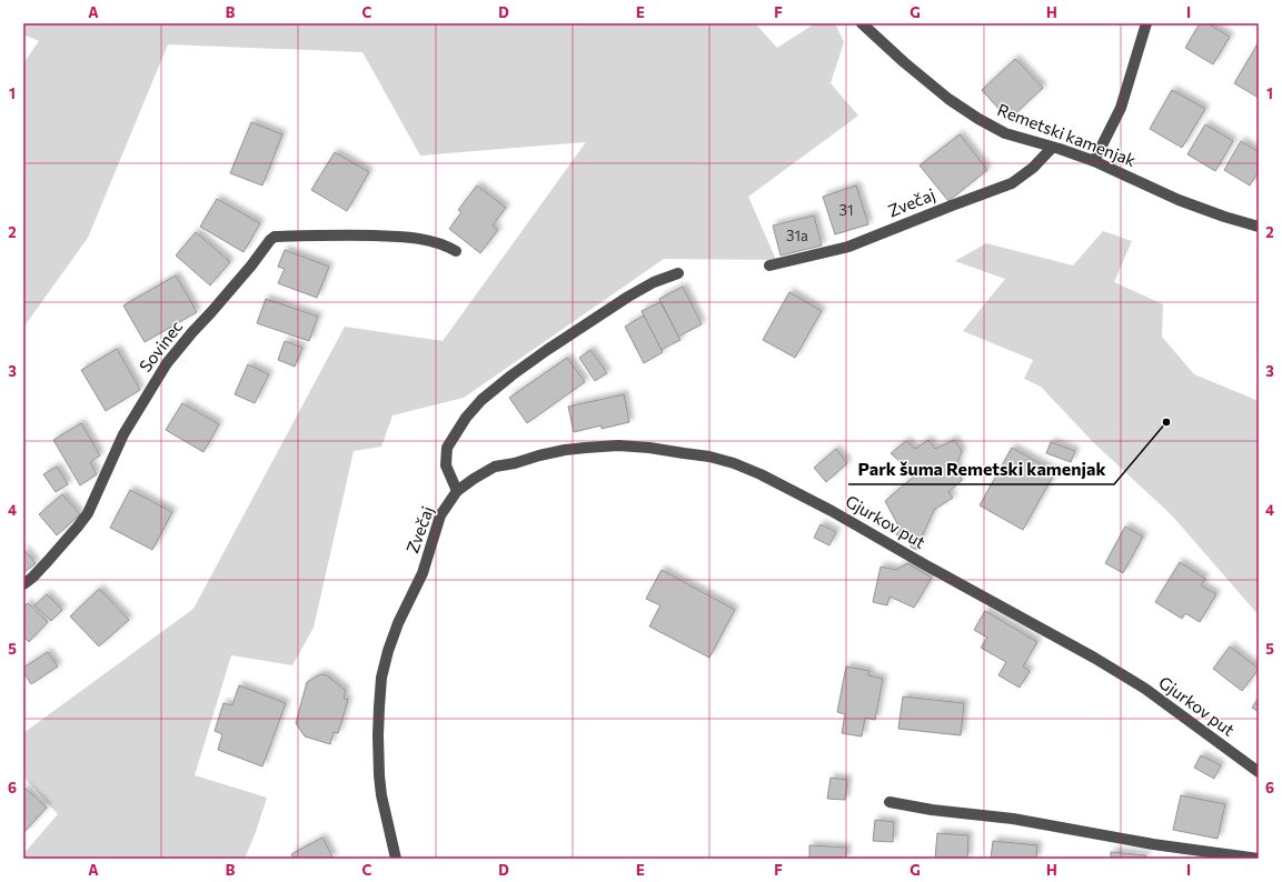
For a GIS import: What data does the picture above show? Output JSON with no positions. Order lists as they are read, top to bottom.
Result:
{
  "streets": {
    "street": [
      "Remetski kamenjak",
      "Zvečaj",
      "Sovinec",
      "Gjurkov put"
    ]
  },
  "crossings": [
    ["Remetski kamenjak", "Zvečaj"],
    ["Zvečaj", "Gjurkov put"]
  ],
  "places": ["Park šuma Remetski kamenjak"],
  "house_numbers": ["31", "31a"],
  "grid": {
    "columns": [
      "A",
      "B",
      "C",
      "D",
      "E",
      "F",
      "G",
      "H",
      "I"
    ],
    "rows": [
      "1",
      "2",
      "3",
      "4",
      "5",
      "6"
    ]
  }
}
